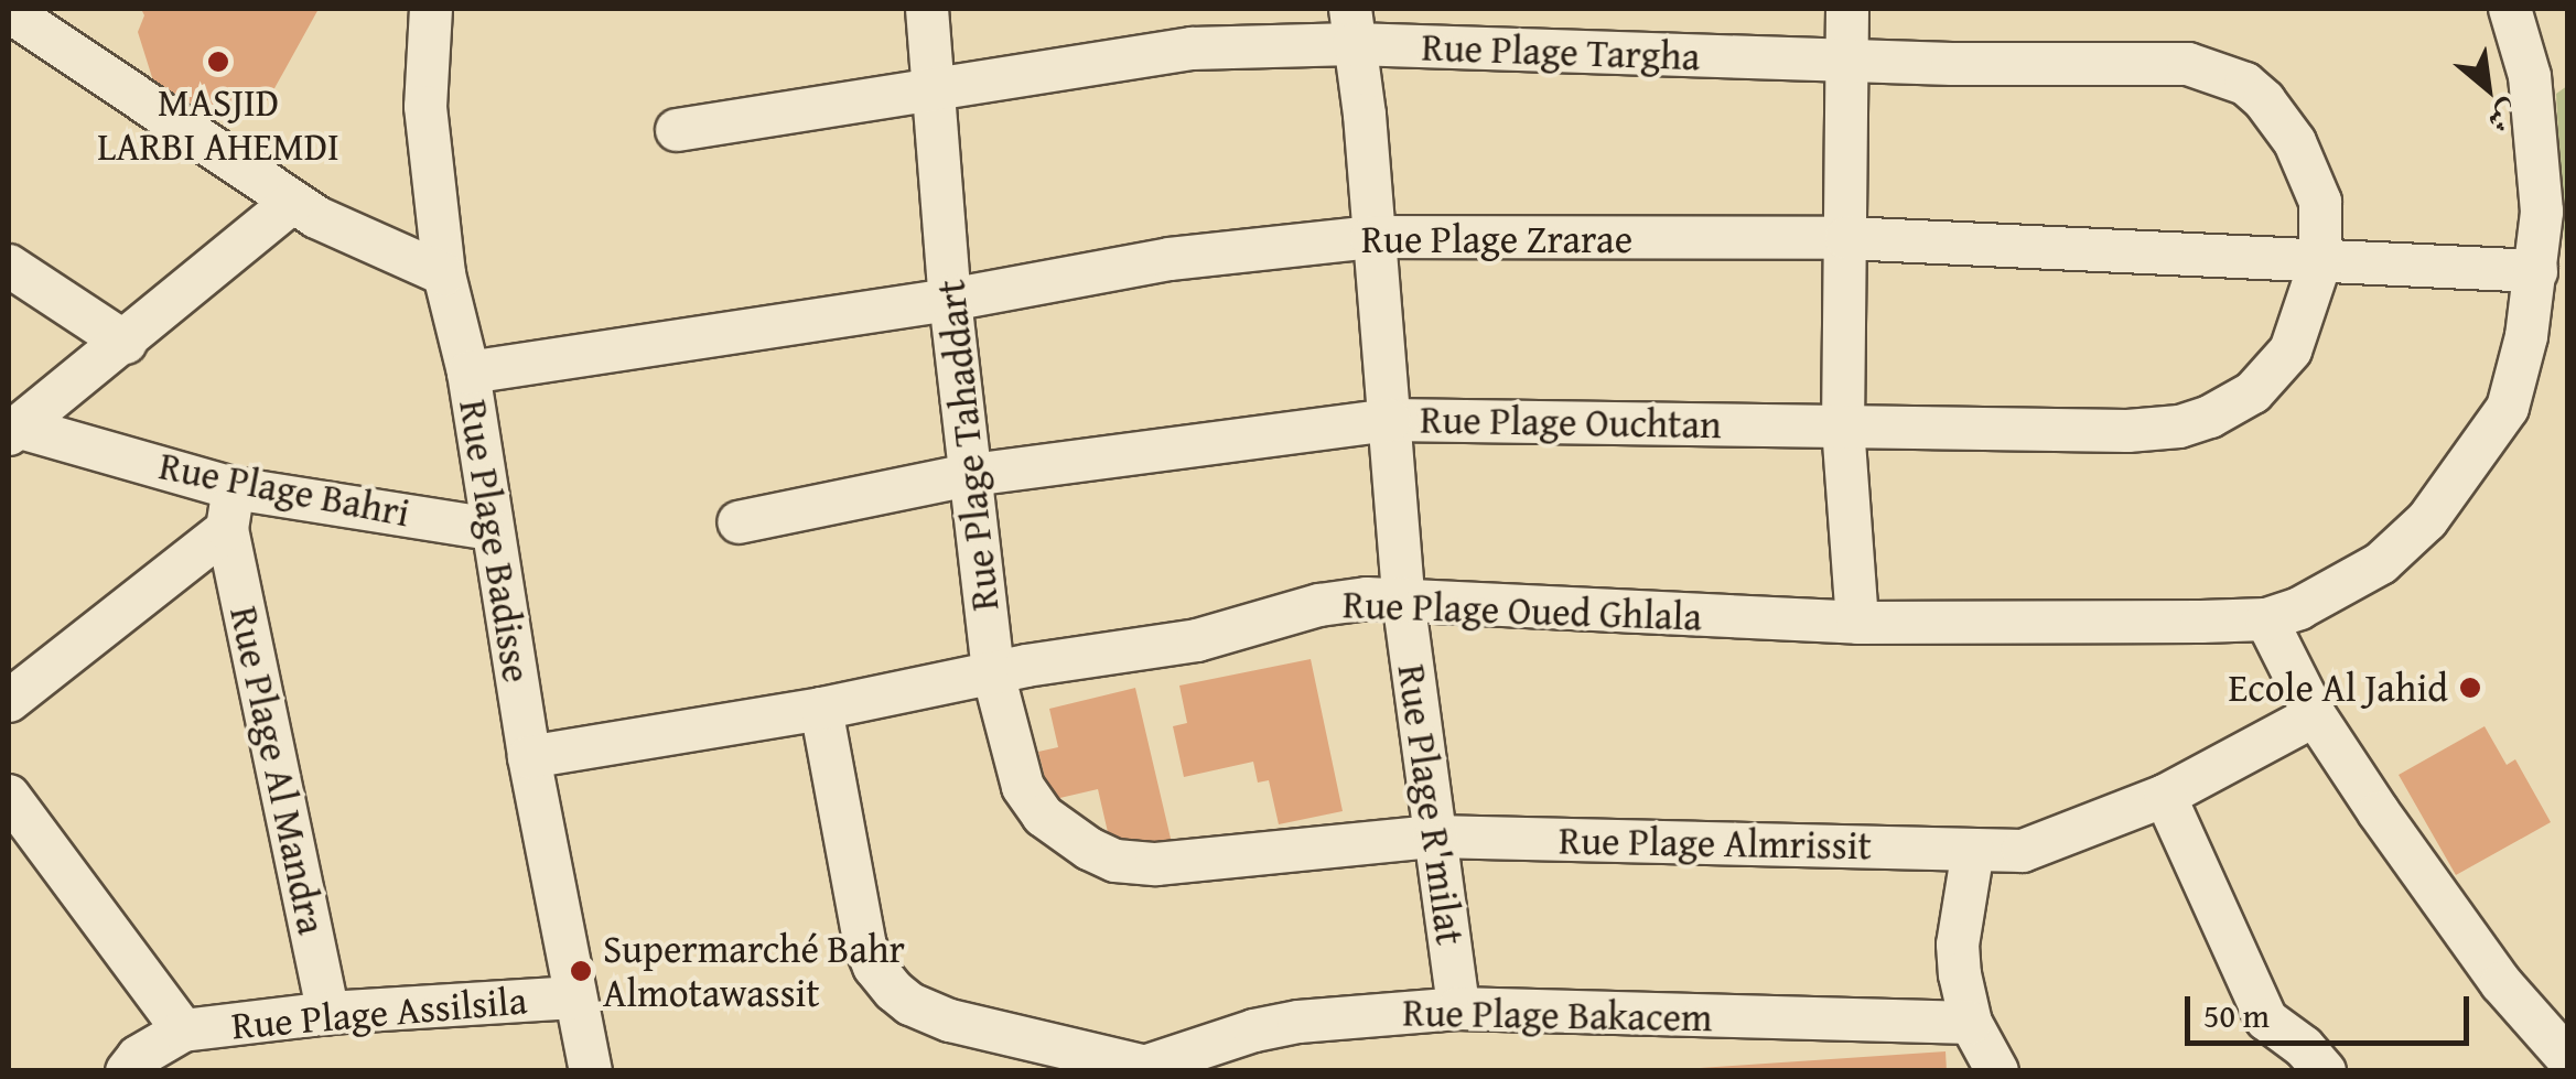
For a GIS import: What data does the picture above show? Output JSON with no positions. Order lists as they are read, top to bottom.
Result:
{
  "streets": {
    "street": [
      "Rue Plage Targha",
      "Rue Plage Zrarae",
      "Rue Plage Ouchtan",
      "Rue Plage Tahaddart",
      "Rue Plage Bahri",
      "Rue Plage Badisse",
      "Rue Plage Oued Ghlala",
      "Rue Plage Al Mandra",
      "Rue Plage R'milat",
      "Rue Plage Almrissit",
      "Rue Plage Assilsila",
      "Rue Plage Bakacem"
    ]
  },
  "crossings": [
    ["Rue Plage Targha", "Rue Plage Zrarae"],
    ["Rue Plage Targha", "Rue Plage Ouchtan"],
    ["Rue Plage Targha", "Rue Plage Tahaddart"],
    ["Rue Plage Targha", "Rue Plage R'milat"],
    ["Rue Plage Zrarae", "Rue Plage Ouchtan"],
    ["Rue Plage Zrarae", "Rue Plage Tahaddart"],
    ["Rue Plage Zrarae", "Rue Plage Badisse"],
    ["Rue Plage Zrarae", "Rue Plage R'milat"],
    ["Rue Plage Ouchtan", "Rue Plage Tahaddart"],
    ["Rue Plage Ouchtan", "Rue Plage R'milat"],
    ["Rue Plage Tahaddart", "Rue Plage Oued Ghlala"],
    ["Rue Plage Tahaddart", "Rue Plage Almrissit"],
    ["Rue Plage Bahri", "Rue Plage Badisse"],
    ["Rue Plage Bahri", "Rue Plage Al Mandra"],
    ["Rue Plage Badisse", "Rue Plage Oued Ghlala"],
    ["Rue Plage Badisse", "Rue Plage Assilsila"],
    ["Rue Plage Oued Ghlala", "Rue Plage R'milat"],
    ["Rue Plage Al Mandra", "Rue Plage Assilsila"],
    ["Rue Plage R'milat", "Rue Plage Almrissit"],
    ["Rue Plage R'milat", "Rue Plage Bakacem"]
  ],
  "places": ["MASJID LARBI AHEMDI", "Ecole Al Jahid", "Supermarché Bahr Almotawassit"],
  "scale_bar": "50 m",
  "north": "bottom right"
}
